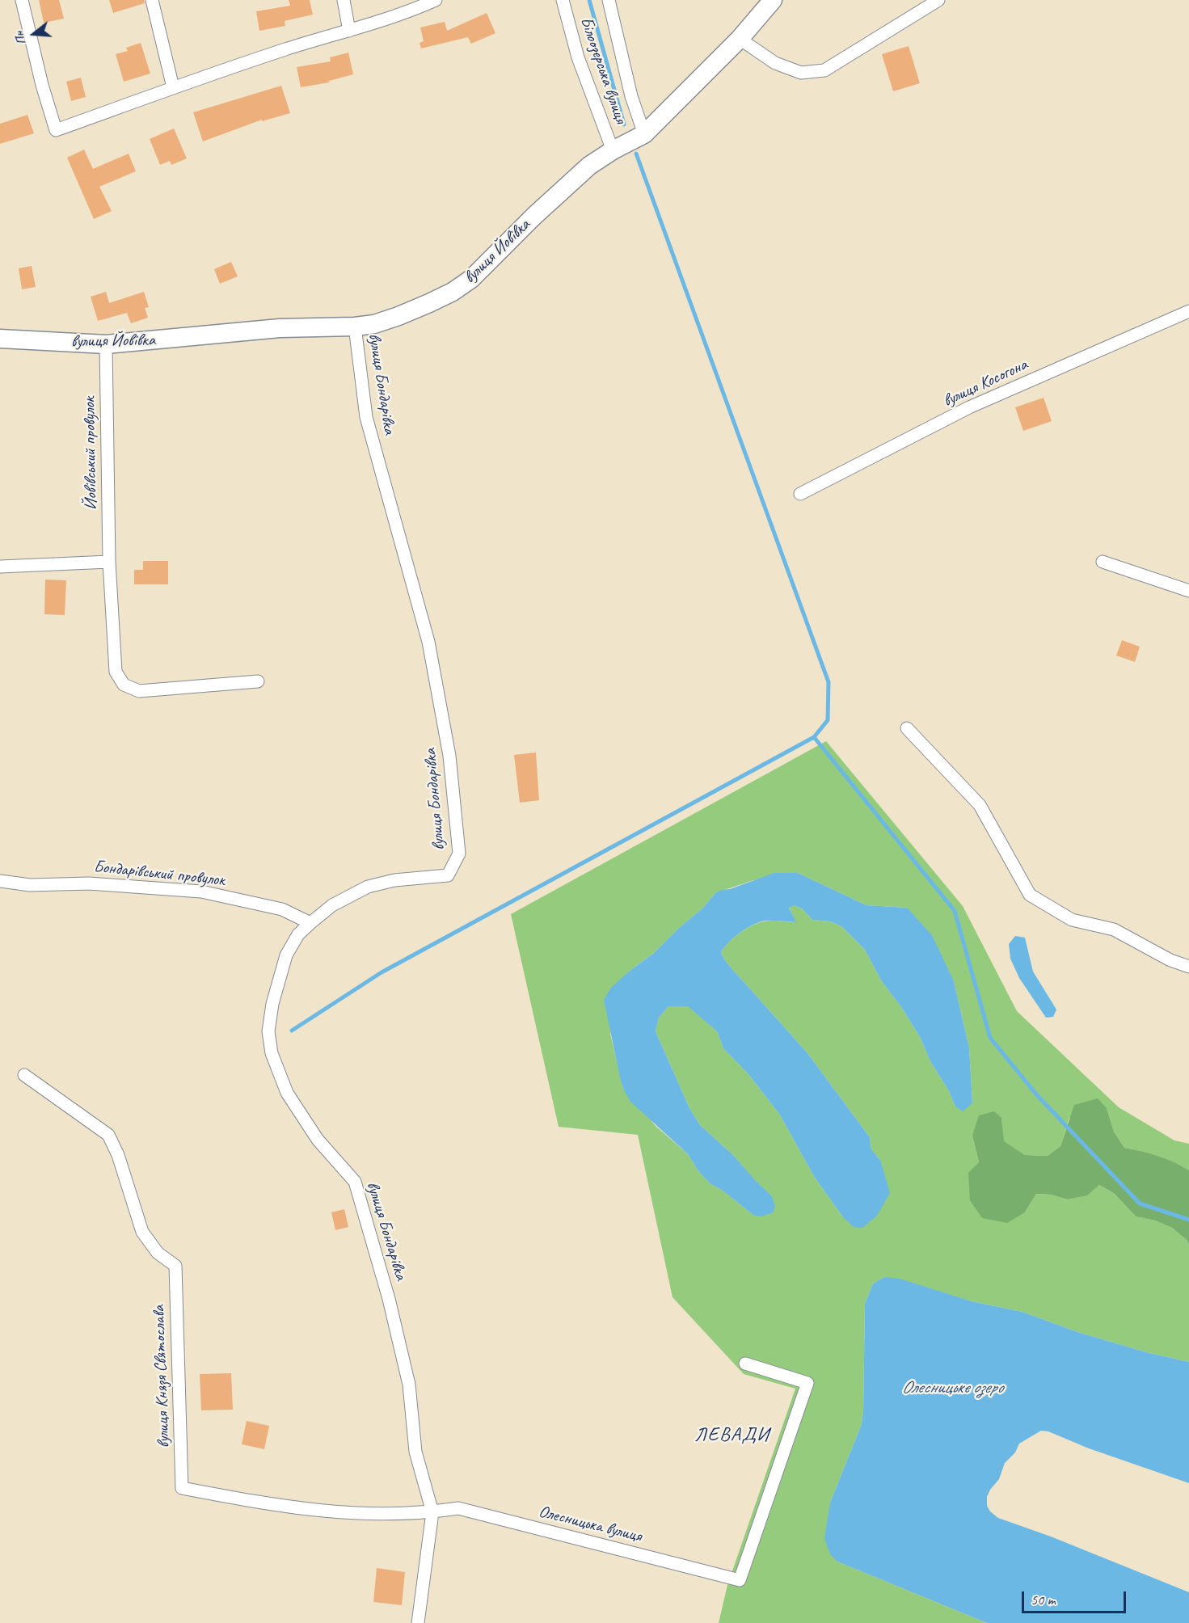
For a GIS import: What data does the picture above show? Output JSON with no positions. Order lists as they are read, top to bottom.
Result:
{
  "streets": {
    "street": [
      "Білоозерська вулиця",
      "вулиця Йовівка",
      "вулиця Косогона",
      "вулиця Бондарівка",
      "Йовівський провулок",
      "Бондарівський провулок",
      "вулиця Князя Святослава",
      "Олесницька вулиця"
    ]
  },
  "crossings": [
    ["Білоозерська вулиця", "вулиця Йовівка"],
    ["вулиця Йовівка", "вулиця Бондарівка"],
    ["вулиця Йовівка", "Йовівський провулок"],
    ["вулиця Бондарівка", "Бондарівський провулок"],
    ["вулиця Бондарівка", "вулиця Князя Святослава"],
    ["вулиця Бондарівка", "Олесницька вулиця"],
    ["вулиця Князя Святослава", "Олесницька вулиця"]
  ],
  "districts": ["ЛЕВАДИ"],
  "water": ["Олесницьке озеро"],
  "scale_bar": "50 m",
  "north": "left"
}
